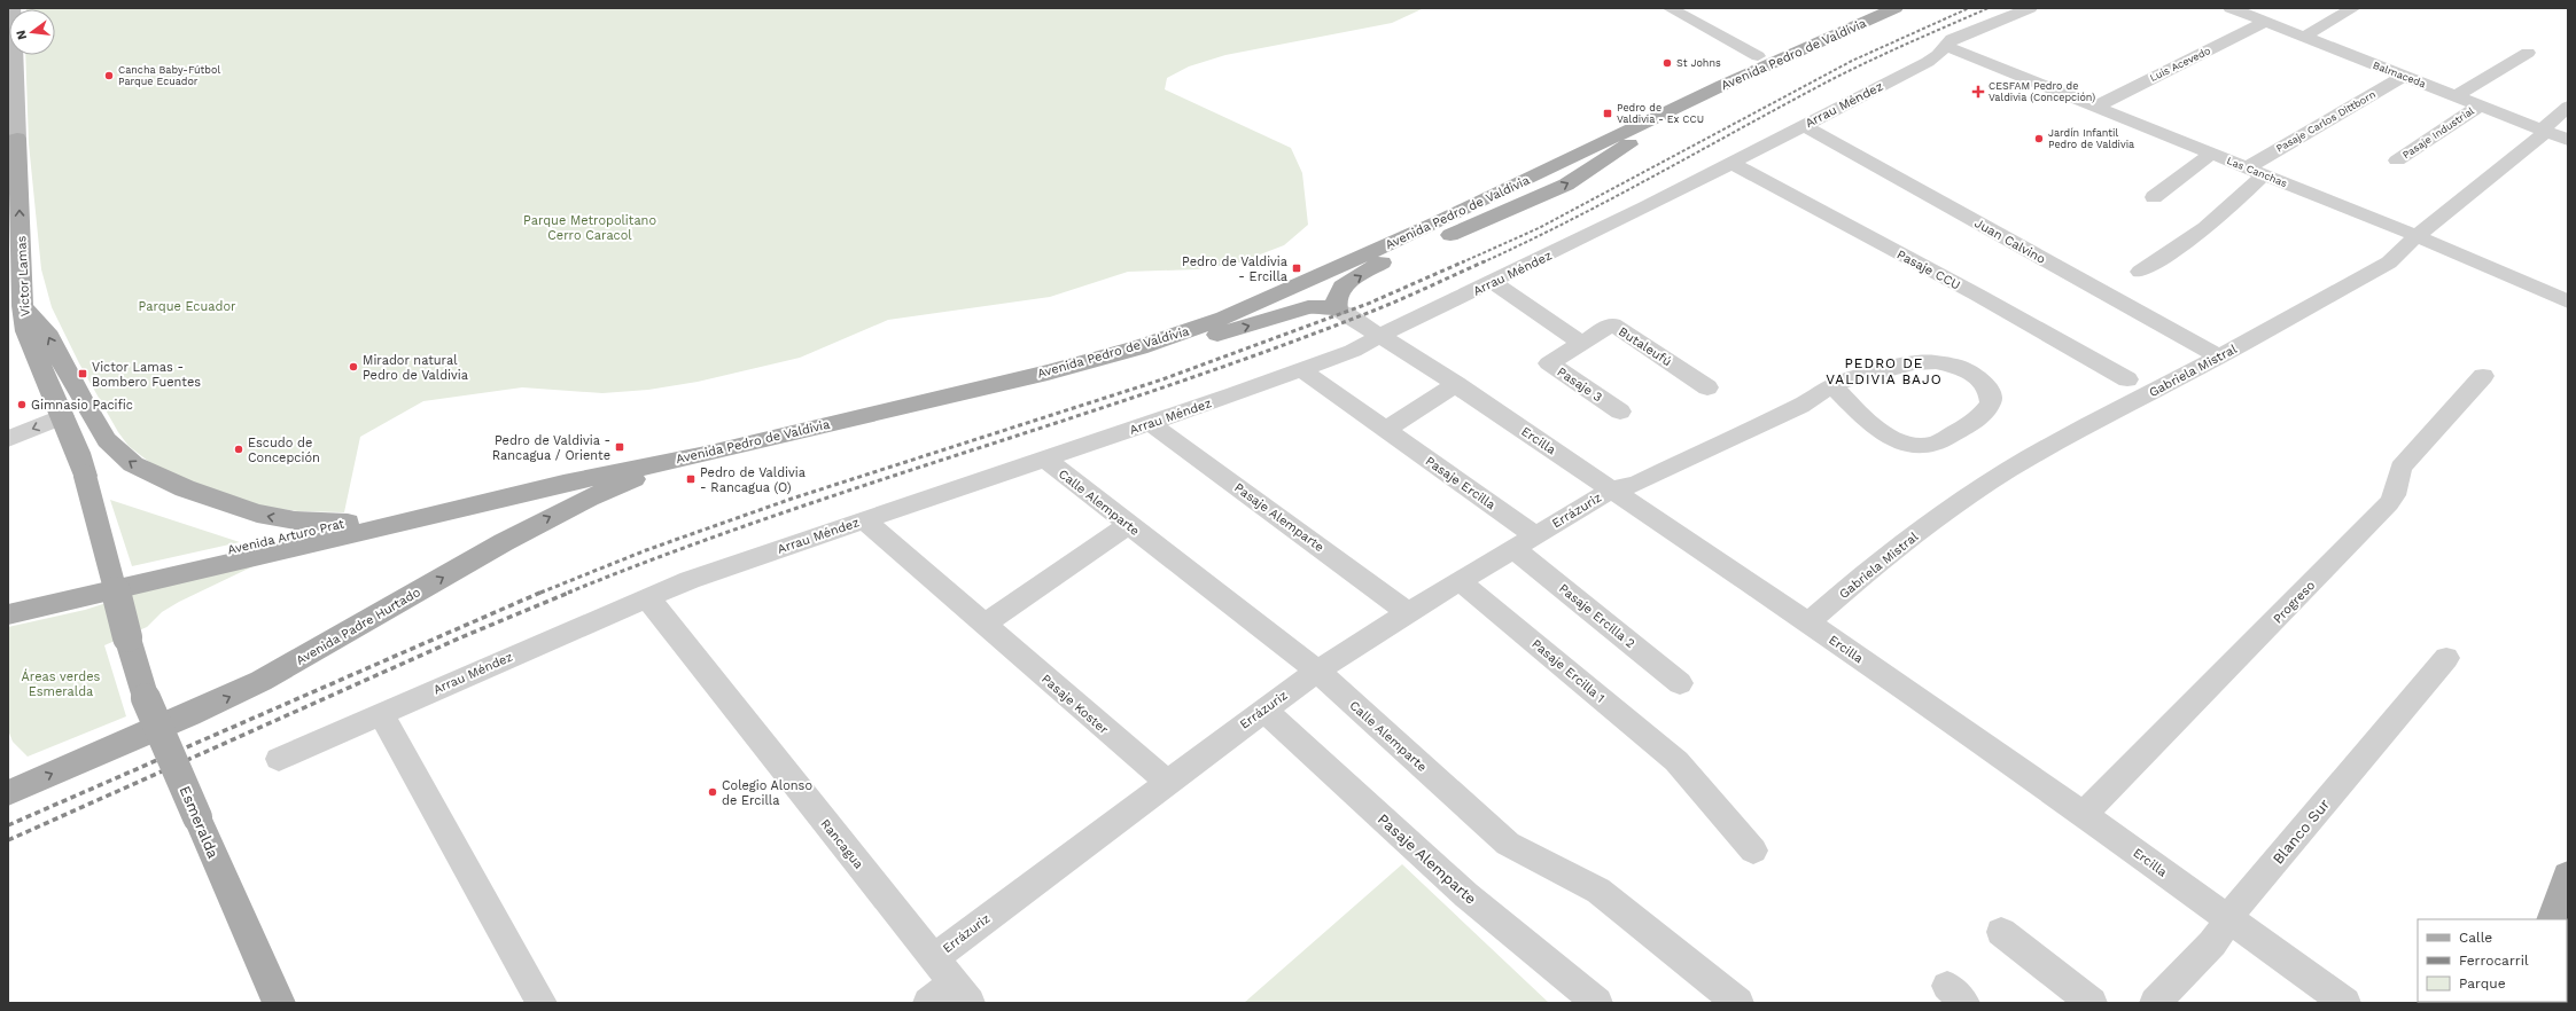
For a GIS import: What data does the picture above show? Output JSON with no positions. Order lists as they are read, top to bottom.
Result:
{
  "streets": {
    "main road": [
      "Avenida Pedro de Valdivia",
      "Víctor Lamas",
      "Avenida Arturo Prat",
      "Avenida Padre Hurtado",
      "Esmeralda"
    ],
    "street": [
      "Luis Acevedo",
      "Balmaceda",
      "Arrau Méndez",
      "Pasaje Carlos Dittborn",
      "Pasaje Industrial",
      "Las Canchas",
      "Juan Calvino",
      "Pasaje CCU",
      "Butaleufú",
      "Gabriela Mistral",
      "Pasaje 3",
      "Ercilla",
      "Pasaje Ercilla",
      "Calle Alemparte",
      "Errázuriz",
      "Pasaje Alemparte",
      "Progreso",
      "Pasaje Ercilla 2",
      "Pasaje Ercilla 1",
      "Pasaje Koster",
      "Blanco Sur",
      "Rancagua"
    ]
  },
  "crossings": [
    ["Avenida Pedro de Valdivia", "Avenida Arturo Prat"],
    ["Avenida Pedro de Valdivia", "Avenida Padre Hurtado"],
    ["Luis Acevedo", "Balmaceda"],
    ["Luis Acevedo", "Las Canchas"],
    ["Balmaceda", "Pasaje Carlos Dittborn"],
    ["Balmaceda", "Pasaje Industrial"],
    ["Balmaceda", "Gabriela Mistral"],
    ["Arrau Méndez", "Las Canchas"],
    ["Arrau Méndez", "Juan Calvino"],
    ["Arrau Méndez", "Pasaje CCU"],
    ["Arrau Méndez", "Ercilla"],
    ["Arrau Méndez", "Pasaje Ercilla"],
    ["Arrau Méndez", "Calle Alemparte"],
    ["Arrau Méndez", "Pasaje Alemparte"],
    ["Arrau Méndez", "Pasaje Koster"],
    ["Arrau Méndez", "Rancagua"],
    ["Pasaje Carlos Dittborn", "Las Canchas"],
    ["Las Canchas", "Gabriela Mistral"],
    ["Juan Calvino", "Gabriela Mistral"],
    ["Víctor Lamas", "Esmeralda"],
    ["Butaleufú", "Pasaje 3"],
    ["Gabriela Mistral", "Ercilla"],
    ["Ercilla", "Errázuriz"],
    ["Ercilla", "Progreso"],
    ["Ercilla", "Blanco Sur"],
    ["Pasaje Ercilla", "Errázuriz"],
    ["Pasaje Ercilla", "Pasaje Ercilla 2"],
    ["Calle Alemparte", "Errázuriz"],
    ["Errázuriz", "Pasaje Alemparte"],
    ["Errázuriz", "Pasaje Ercilla 2"],
    ["Errázuriz", "Pasaje Ercilla 1"],
    ["Errázuriz", "Pasaje Koster"],
    ["Errázuriz", "Rancagua"]
  ],
  "one_way": ["Avenida Padre Hurtado"],
  "districts": ["PEDRO DE VALDIVIA BAJO"],
  "parks": ["Parque Metropolitano Cerro Caracol", "Parque Ecuador", "Áreas verdes Esmeralda"],
  "places": {
    "other": [
      "St Johns",
      "Cancha Baby-Fútbol Parque Ecuador",
      "Jardín Infantil Pedro de Valdivia",
      "Mirador natural Pedro de Valdivia",
      "Gimnasio Pacific",
      "Escudo de Concepción",
      "Colegio Alonso de Ercilla"
    ],
    "health": ["CESFAM Pedro de Valdivia (Concepción)"],
    "transit": [
      "Pedro de Valdivia - Ex CCU",
      "Pedro de Valdivia - Ercilla",
      "Victor Lamas - Bombero Fuentes",
      "Pedro de Valdivia - Rancagua / Oriente",
      "Pedro de Valdivia - Rancagua (O)"
    ]
  },
  "legend": ["Calle", "Ferrocarril", "Parque"],
  "north": "left"
}
